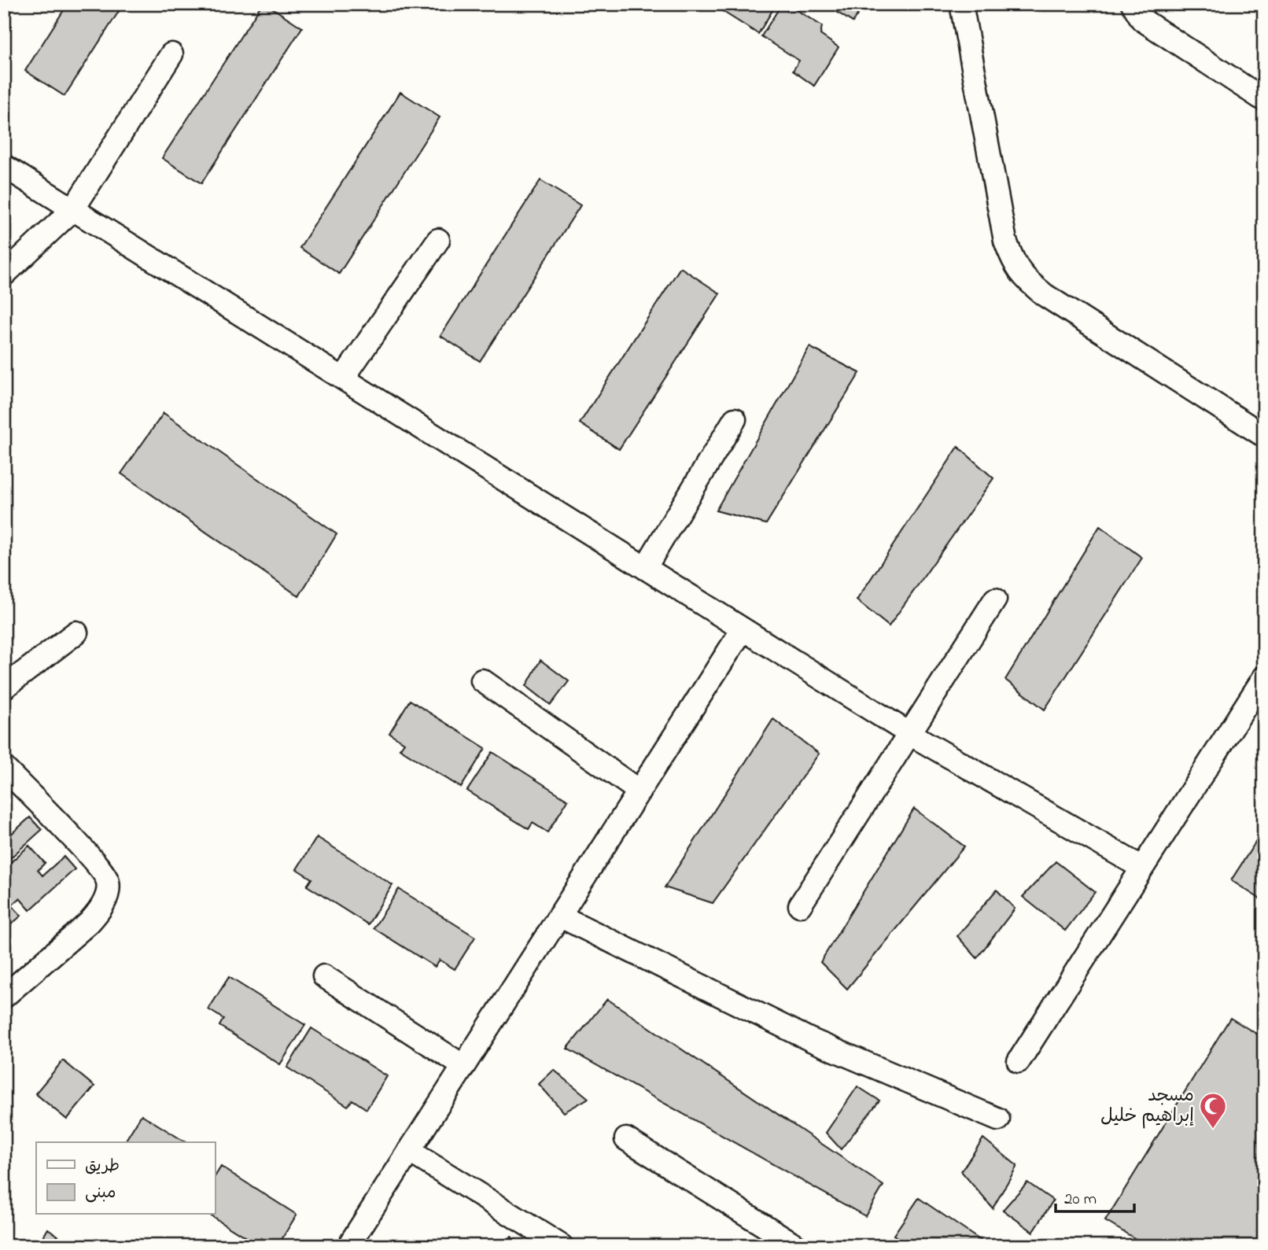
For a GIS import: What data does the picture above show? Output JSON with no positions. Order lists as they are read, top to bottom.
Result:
{
  "places": {
    "mosque": ["مسجد إبراهيم خليل"]
  },
  "legend": ["طريق", "مبنى"],
  "scale_bar": "20 m"
}
